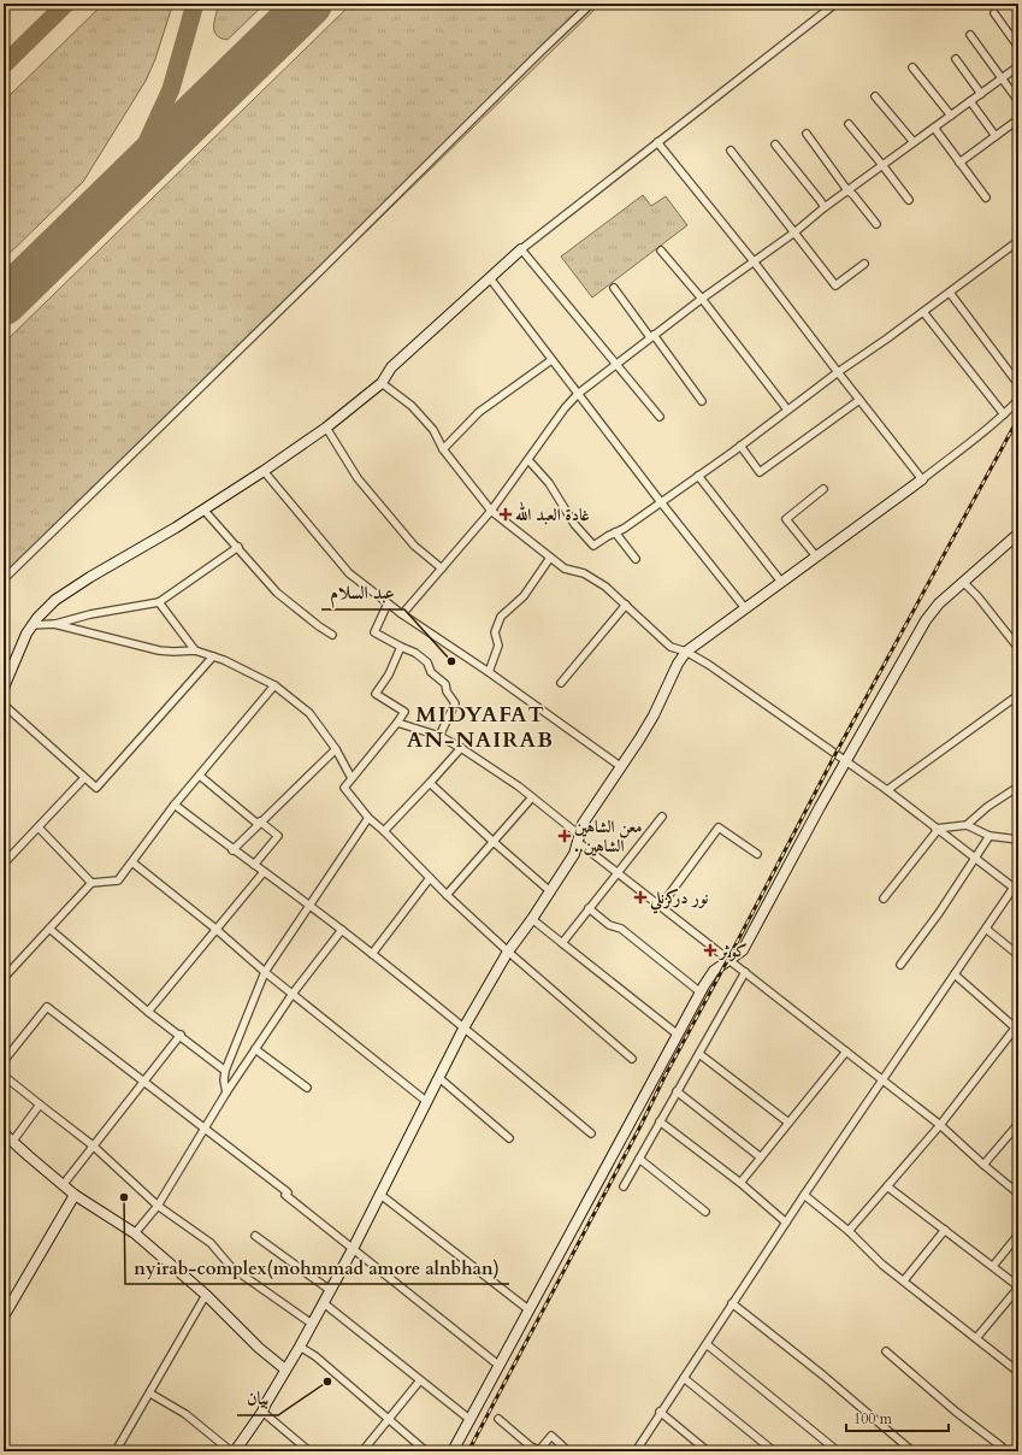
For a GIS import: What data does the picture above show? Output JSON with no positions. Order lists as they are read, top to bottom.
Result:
{
  "districts": ["MIDYAFAT AN-NAIRAB"],
  "places": {
    "health": [
      "غادة العبد الله",
      "معن الشاهين . الشاهين",
      "نور دركزنلي",
      "كوثر"
    ],
    "other": ["عبد السلام", "nyirab-complex(mohmmad amore alnbhan)", "بيان"]
  },
  "scale_bar": "100 m"
}
